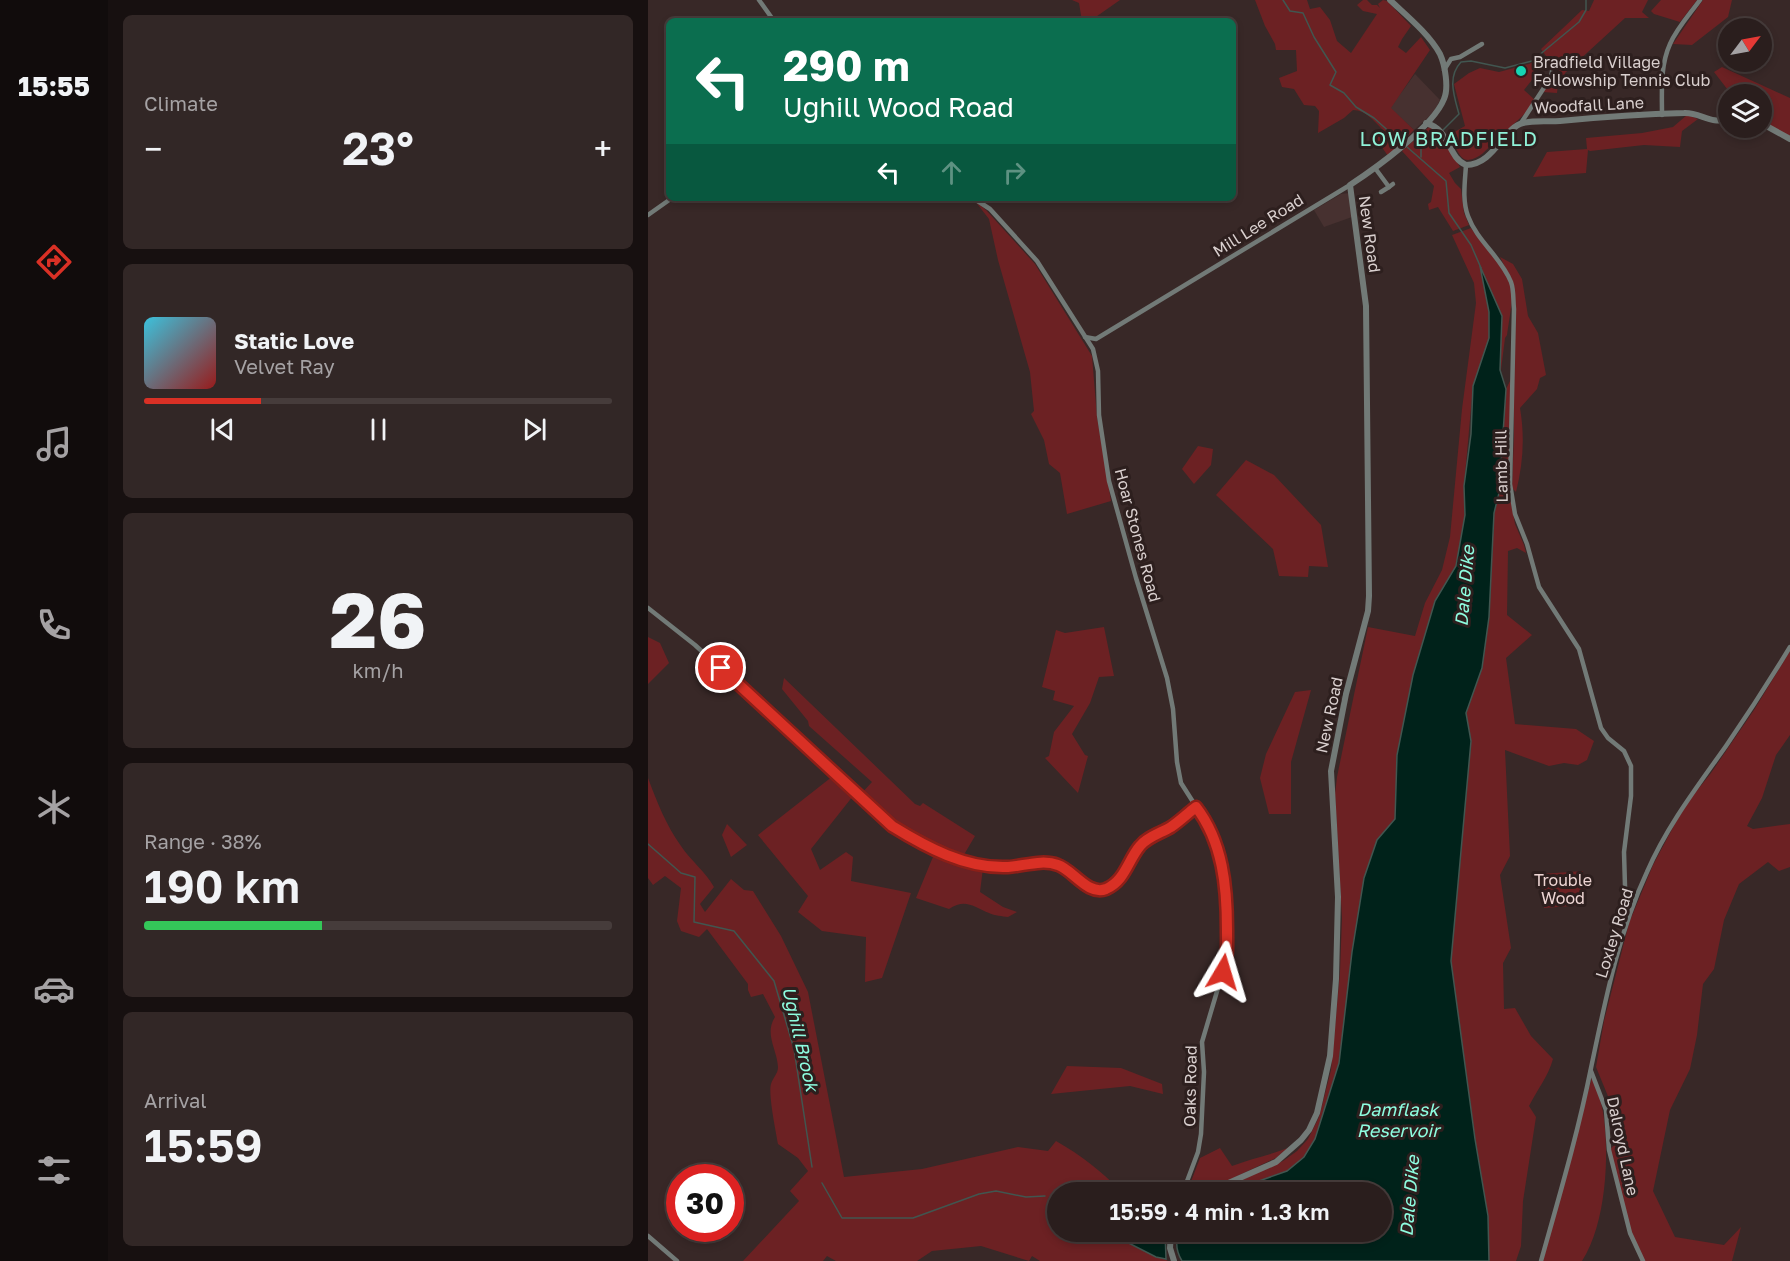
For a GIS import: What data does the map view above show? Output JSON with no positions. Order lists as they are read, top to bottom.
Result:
{
  "streets": {
    "street": [
      "Woodfall Lane",
      "Mill Lee Road",
      "New Road",
      "Lamb Hill",
      "Hoar Stones Road",
      "Loxley Road",
      "Oaks Road",
      "Dalroyd Lane"
    ]
  },
  "crossings": [
    ["Woodfall Lane", "Lamb Hill"],
    ["Mill Lee Road", "New Road"],
    ["Lamb Hill", "Loxley Road"],
    ["Hoar Stones Road", "Oaks Road"],
    ["Loxley Road", "Dalroyd Lane"]
  ],
  "districts": ["LOW BRADFIELD"],
  "water": ["Dale Dike", "Ughill Brook", "Damflask Reservoir"],
  "parks": ["Trouble Wood"],
  "places": ["Bradfield Village Fellowship Tennis Club"],
  "north": "top right",
  "page": {
    "tabs": "15:55",
    "tile": [
      "Climate",
      ["26", "km/h"],
      ["Range · 38%", "190 km"],
      ["Arrival", "15:59"]
    ],
    "turn": ["290 m", "Ughill Wood Road"],
    "heat": ["−", "23°", "+"],
    "song": ["Static Love", "Velvet Ray"],
    "limit": "30",
    "trip": "15:59 · 4 min · 1.3 km"
  }
}
